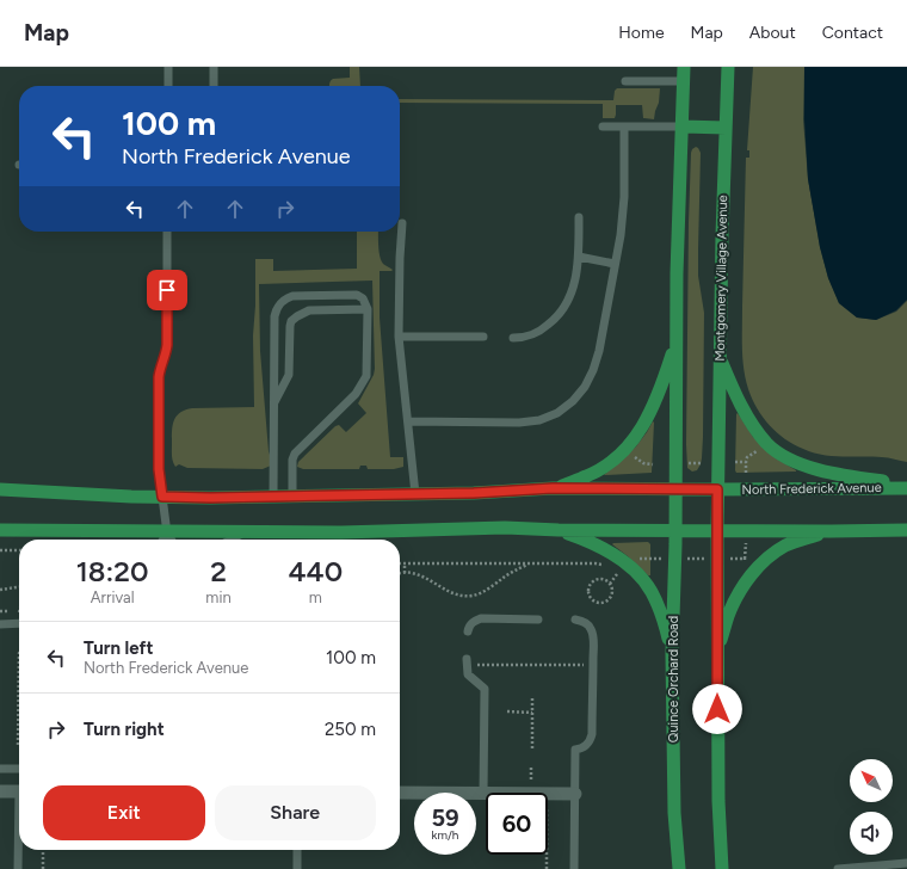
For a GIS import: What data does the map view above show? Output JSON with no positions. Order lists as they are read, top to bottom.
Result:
{
  "streets": {
    "main road": ["Montgomery Village Avenue", "North Frederick Avenue", "Quince Orchard Road"]
  },
  "crossings": [
    ["Montgomery Village Avenue", "North Frederick Avenue"],
    ["North Frederick Avenue", "Quince Orchard Road"]
  ],
  "north": "top left",
  "page": {
    "header": "Map",
    "nav": [
      "Home",
      "Map",
      "About",
      "Contact"
    ],
    "turn": ["100 m", "North Frederick Avenue"],
    "eta": [
      "18:20",
      "Arrival",
      "2",
      "min",
      "440",
      "m"
    ],
    "list": [
      {
        "name": "Turn left",
        "note": "North Frederick Avenue",
        "value": "100 m"
      },
      {
        "name": "Turn right",
        "value": "250 m"
      }
    ],
    "buttons": ["Exit", "Share"],
    "speed": "59 km/h",
    "limit": "60"
  }
}
